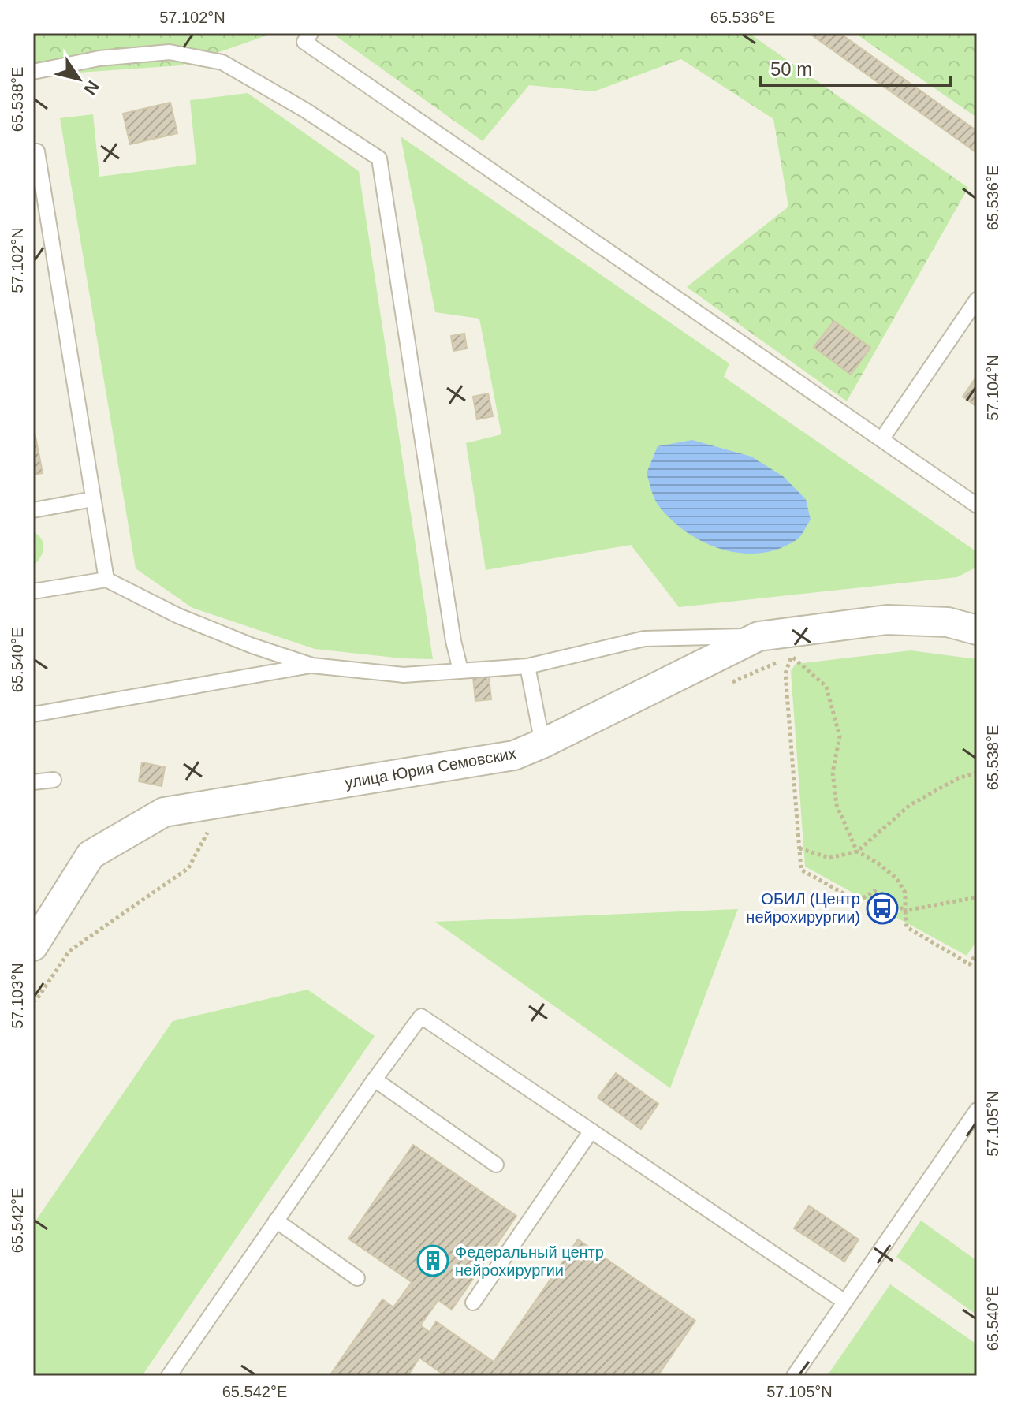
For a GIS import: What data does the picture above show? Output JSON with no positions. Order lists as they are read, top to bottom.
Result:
{
  "streets": {
    "street": ["улица Юрия Семовских"]
  },
  "places": {
    "bus stop": ["ОБИЛ (Центр нейрохирургии)"],
    "building": ["Федеральный центр нейрохирургии"]
  },
  "scale_bar": "50 m",
  "north": "bottom right",
  "coordinates": [
    "57.102°N",
    "65.536°E",
    "65.538°E",
    "57.104°N",
    "65.540°E",
    "57.103°N",
    "57.105°N",
    "65.542°E"
  ]
}
